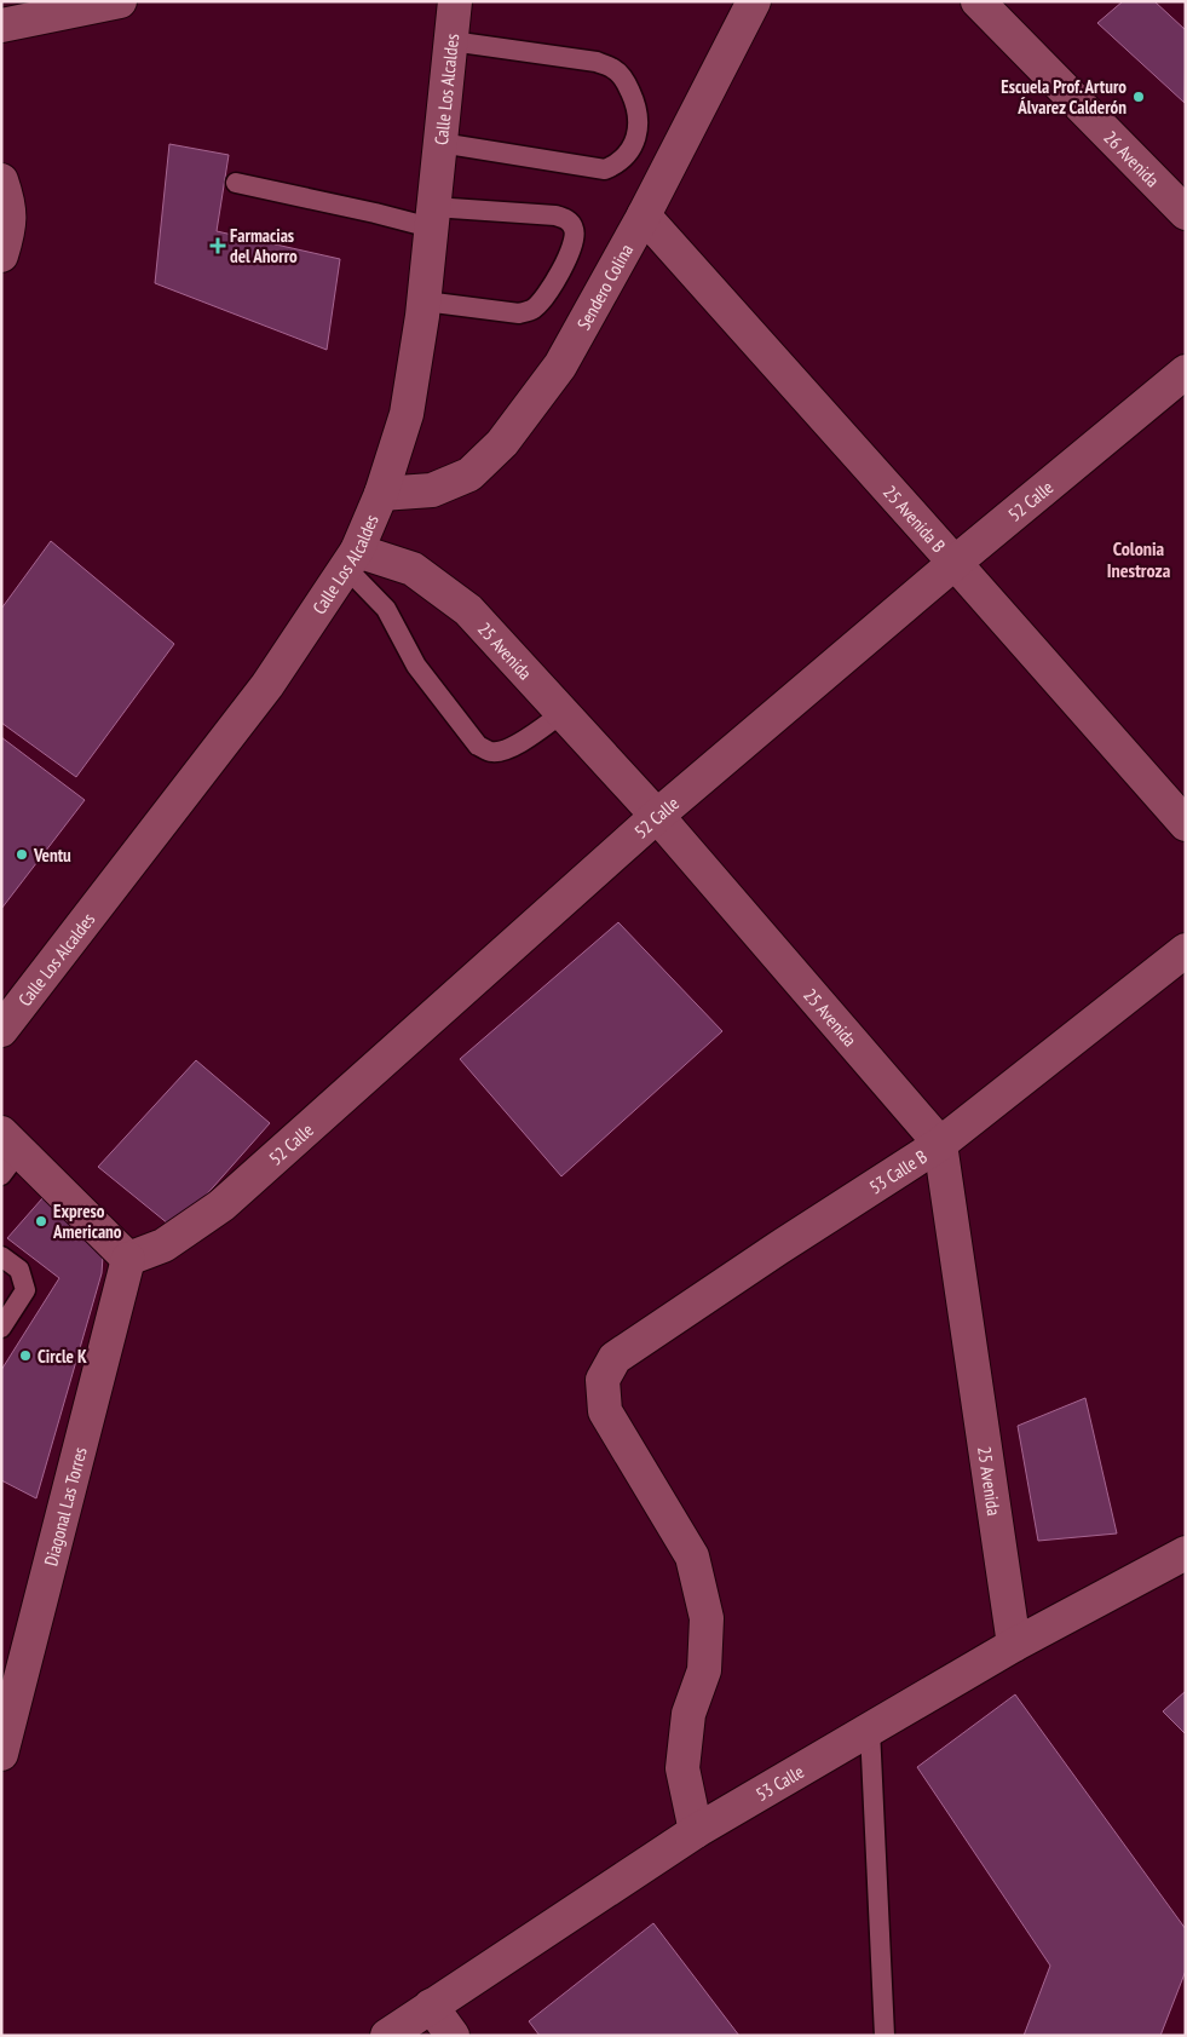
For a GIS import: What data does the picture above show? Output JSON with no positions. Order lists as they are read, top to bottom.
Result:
{
  "streets": {
    "street": [
      "Calle Los Alcaldes",
      "26 Avenida",
      "Sendero Colina",
      "52 Calle",
      "25 Avenida B",
      "25 Avenida",
      "53 Calle B",
      "Diagonal Las Torres",
      "53 Calle"
    ]
  },
  "crossings": [
    ["Calle Los Alcaldes", "Sendero Colina"],
    ["Calle Los Alcaldes", "25 Avenida"],
    ["Sendero Colina", "25 Avenida B"],
    ["52 Calle", "25 Avenida B"],
    ["52 Calle", "25 Avenida"],
    ["52 Calle", "Diagonal Las Torres"],
    ["25 Avenida", "53 Calle B"],
    ["25 Avenida", "53 Calle"],
    ["53 Calle B", "53 Calle"]
  ],
  "districts": ["Colonia Inestroza"],
  "places": {
    "other": [
      "Escuela Prof. Arturo Álvarez Calderón",
      "Ventu",
      "Expreso Americano",
      "Circle K"
    ],
    "health": ["Farmacias del Ahorro"]
  }
}
